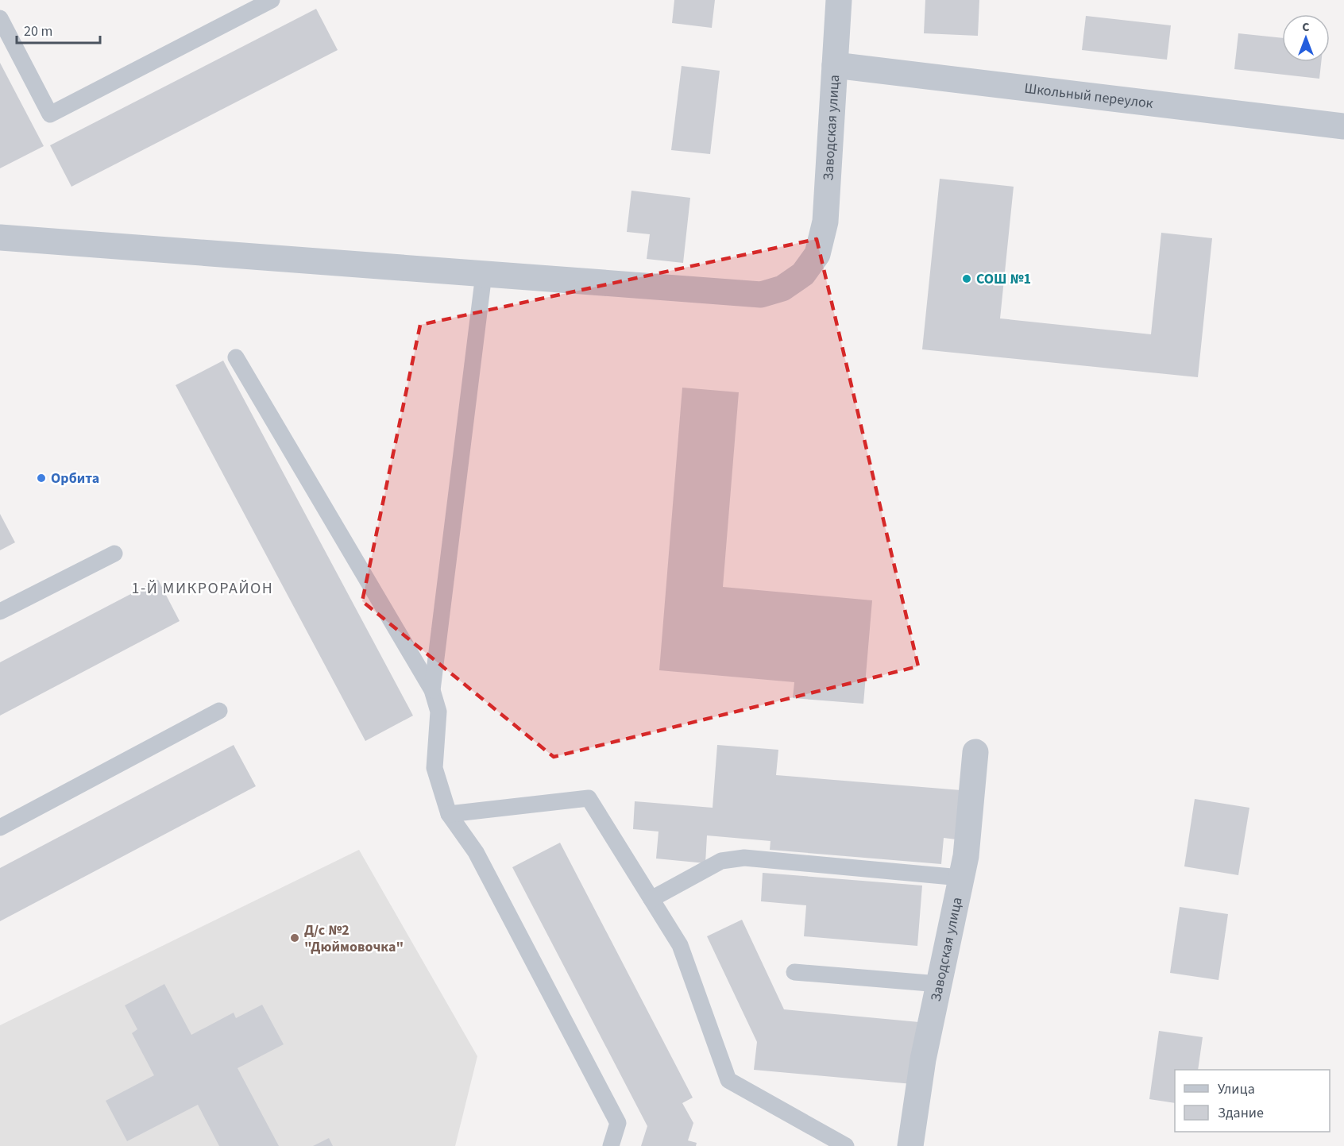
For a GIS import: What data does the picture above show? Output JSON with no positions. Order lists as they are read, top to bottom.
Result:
{
  "streets": {
    "street": ["Школьный переулок", "Заводская улица"]
  },
  "crossings": [
    ["Школьный переулок", "Заводская улица"]
  ],
  "districts": ["1-Й МИКРОРАЙОН"],
  "places": ["СОШ №1", "Орбита", "Д/с №2 \"Дюймовочка\""],
  "legend": ["Улица", "Здание"],
  "scale_bar": "20 m",
  "north": "top"
}
